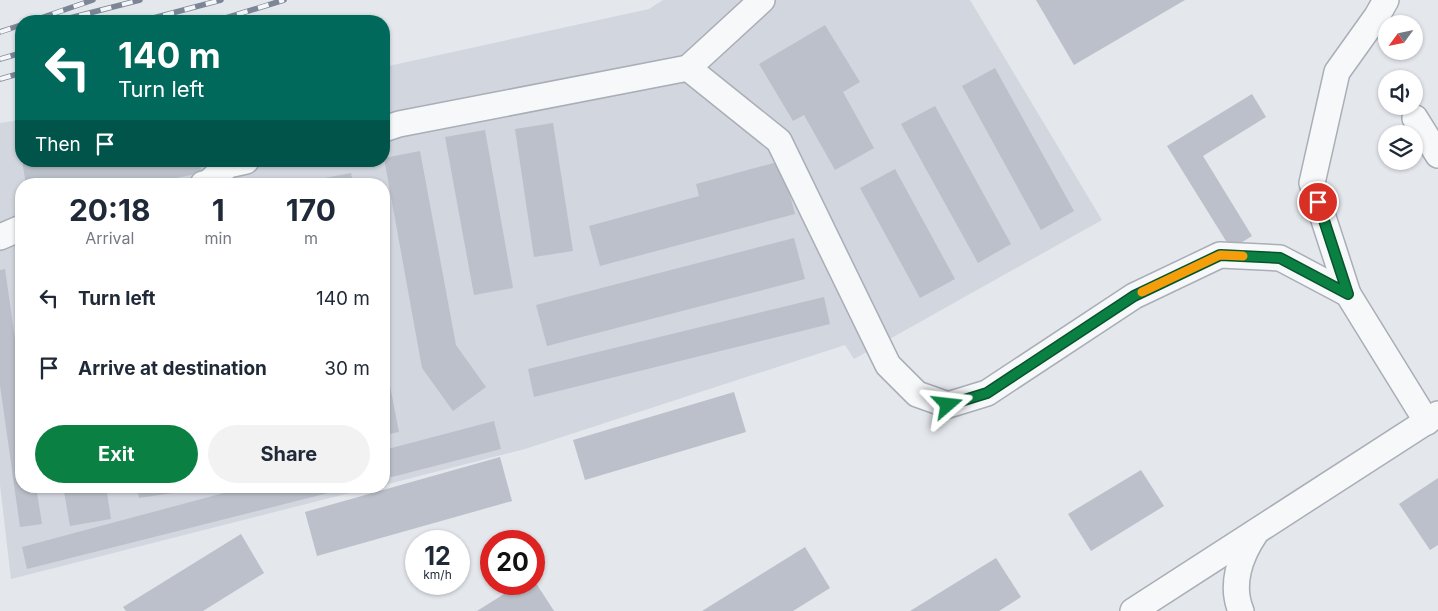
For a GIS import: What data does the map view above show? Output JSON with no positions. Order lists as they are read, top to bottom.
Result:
{
  "north": "bottom left",
  "page": {
    "turn": ["140 m", "Turn left"],
    "then": "Then",
    "eta": [
      "20:18",
      "Arrival",
      "1",
      "min",
      "170",
      "m"
    ],
    "list": [
      {
        "name": "Turn left",
        "value": "140 m"
      },
      {
        "name": "Arrive at destination",
        "value": "30 m"
      }
    ],
    "buttons": ["Exit", "Share"],
    "speed": "12 km/h",
    "limit": "20"
  }
}
